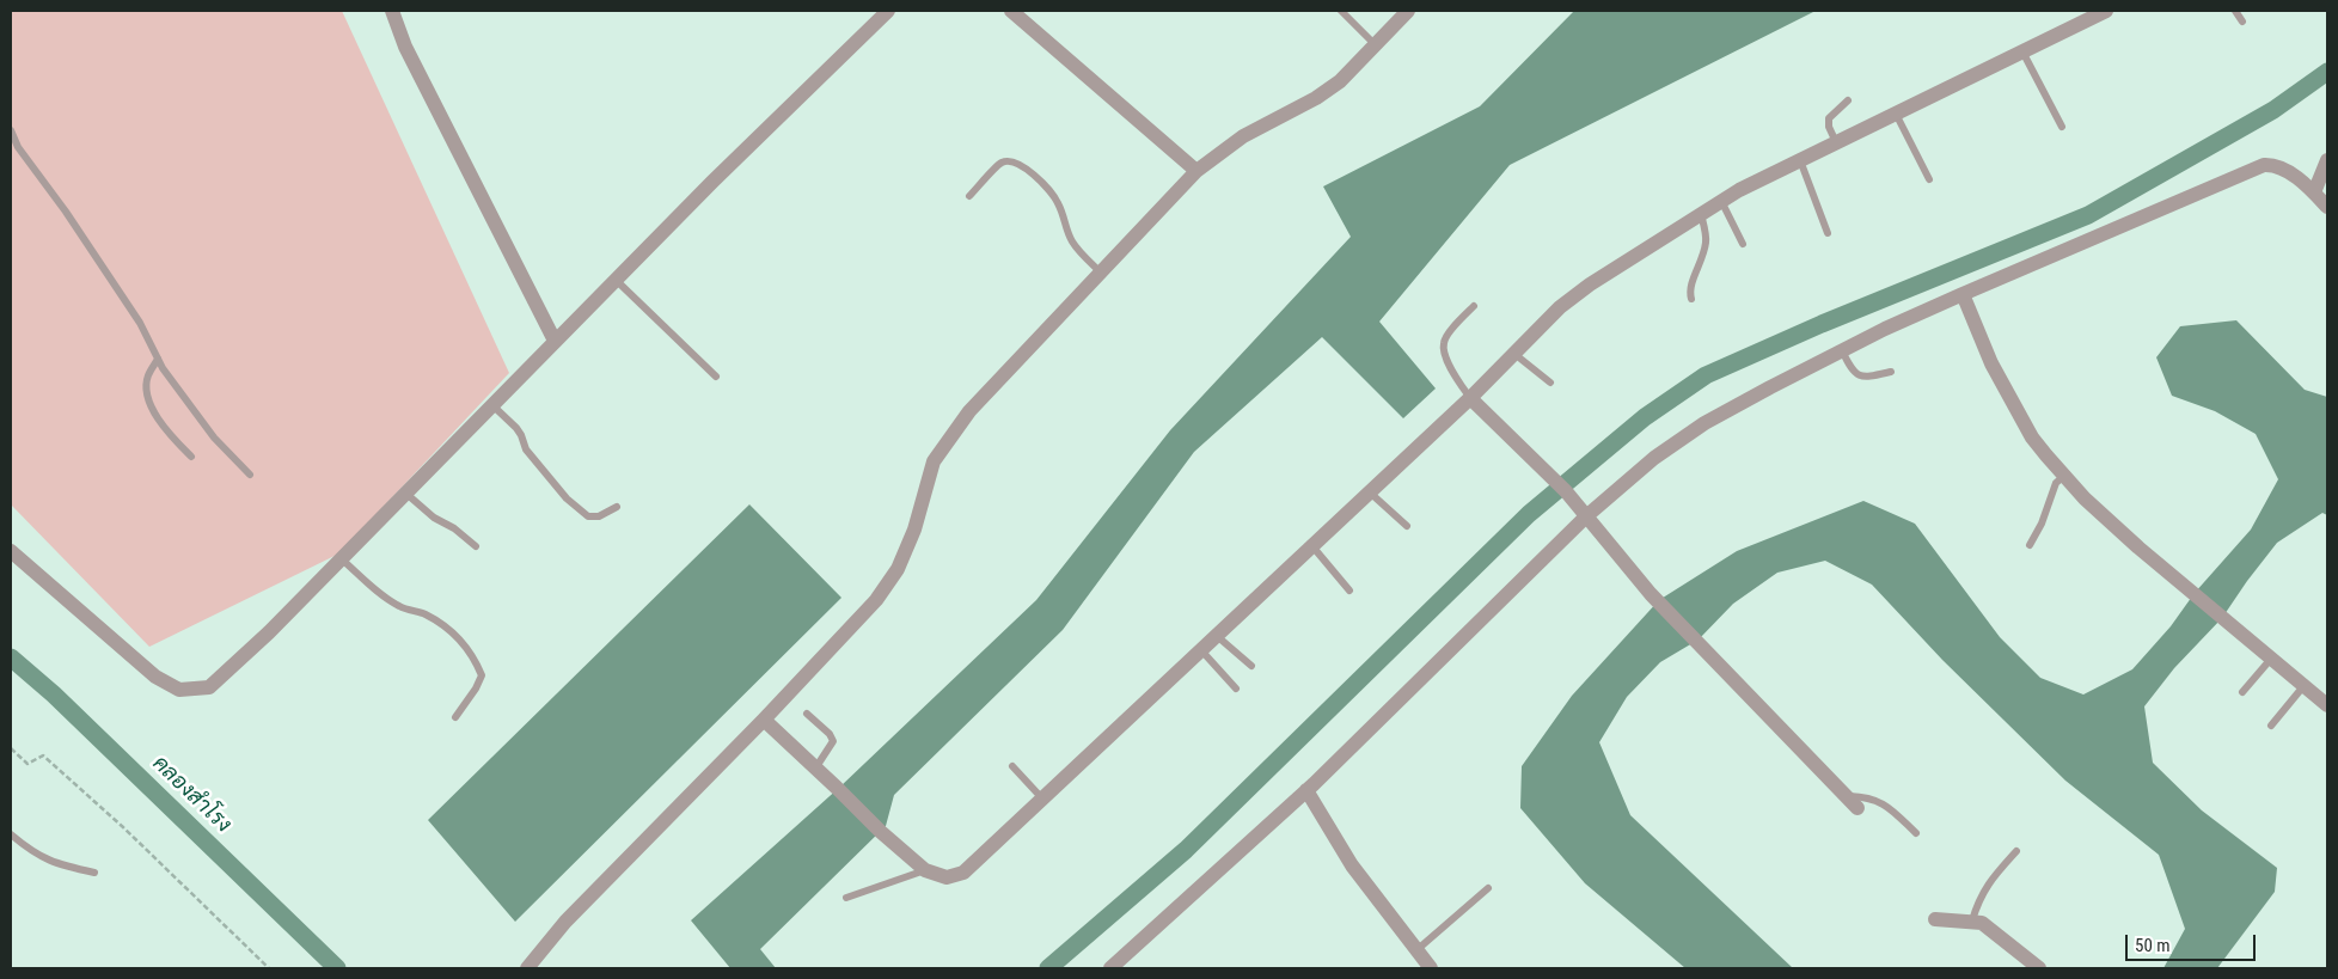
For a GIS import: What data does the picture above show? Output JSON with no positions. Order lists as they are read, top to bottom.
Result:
{
  "water": ["คลองสำโรง"],
  "scale_bar": "50 m"
}
